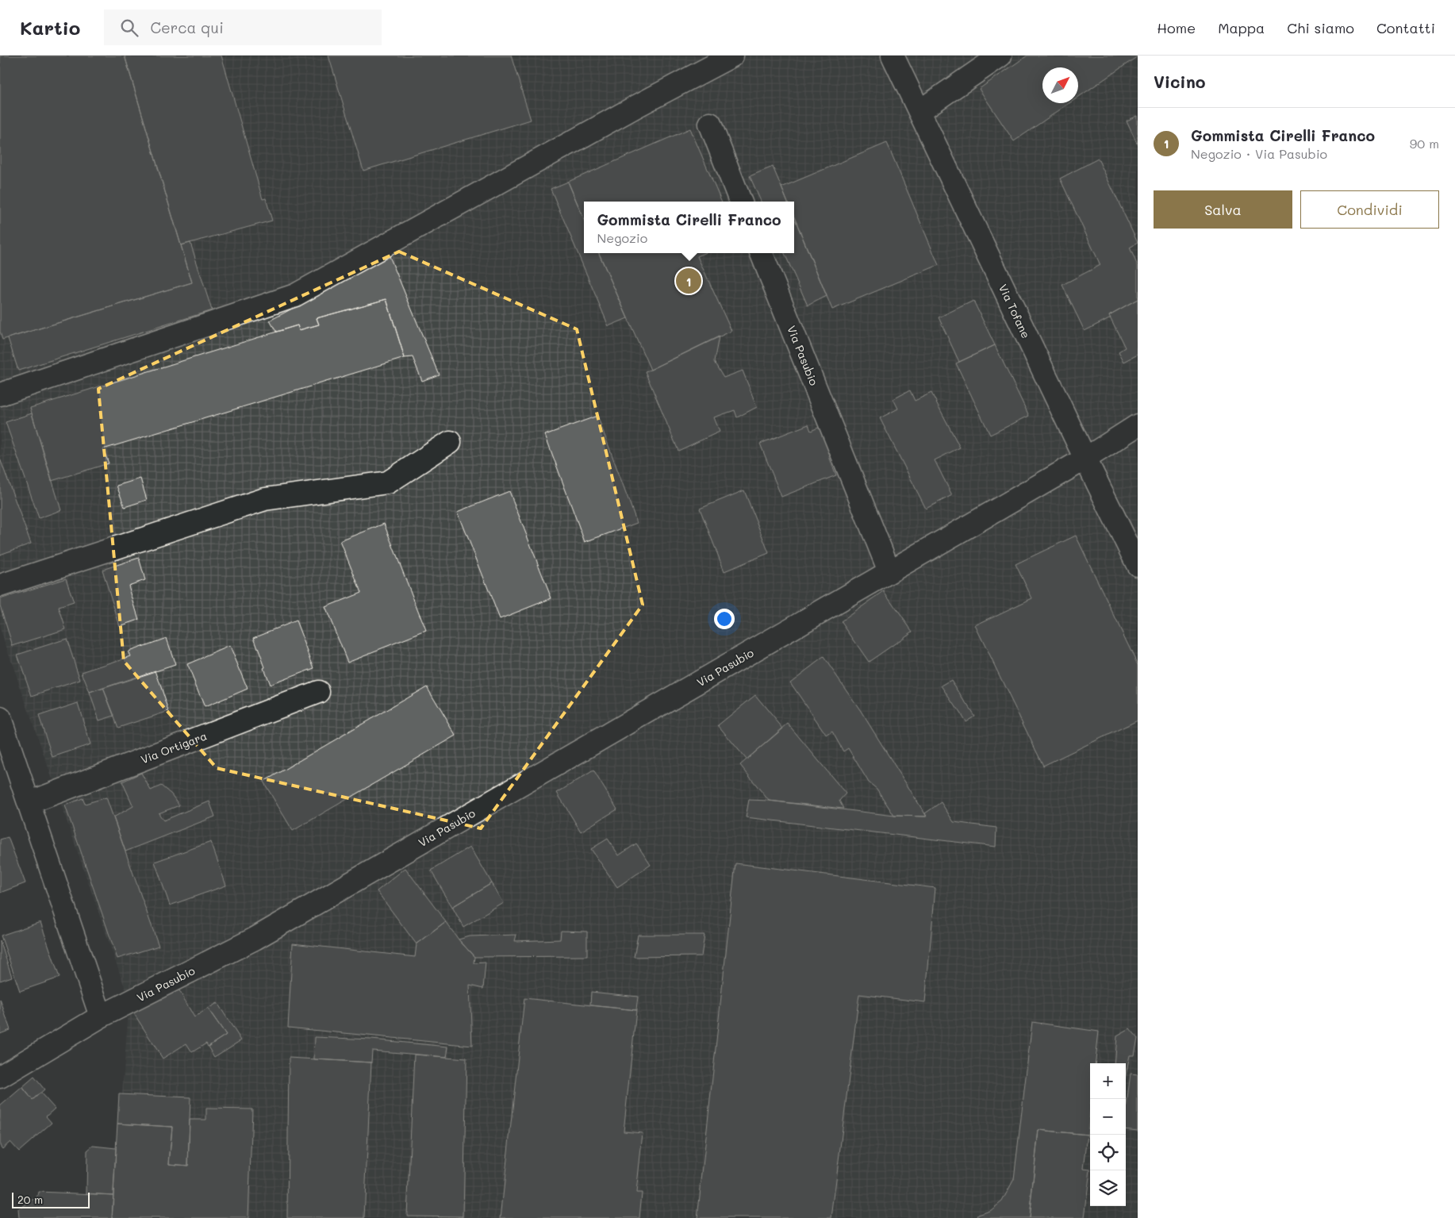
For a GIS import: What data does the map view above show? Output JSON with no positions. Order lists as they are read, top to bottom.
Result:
{
  "streets": {
    "street": ["Via Tofane", "Via Pasubio", "Via Ortigara"]
  },
  "crossings": [
    ["Via Tofane", "Via Pasubio"]
  ],
  "scale_bar": "20 m",
  "north": "top right",
  "page": {
    "header": "Kartio",
    "search": "Cerca qui",
    "nav": [
      "Home",
      "Mappa",
      "Chi siamo",
      "Contatti"
    ],
    "heading": "Vicino",
    "list": [
      {
        "mark": "1",
        "name": "Gommista Cirelli Franco",
        "note": "Negozio · Via Pasubio",
        "value": "90 m"
      }
    ],
    "buttons": ["Salva", "Condividi"],
    "popup": ["Gommista Cirelli Franco", "Negozio"],
    "pins": "1",
    "map_buttons": ["+", "−"],
    "scale": "20 m"
  }
}
